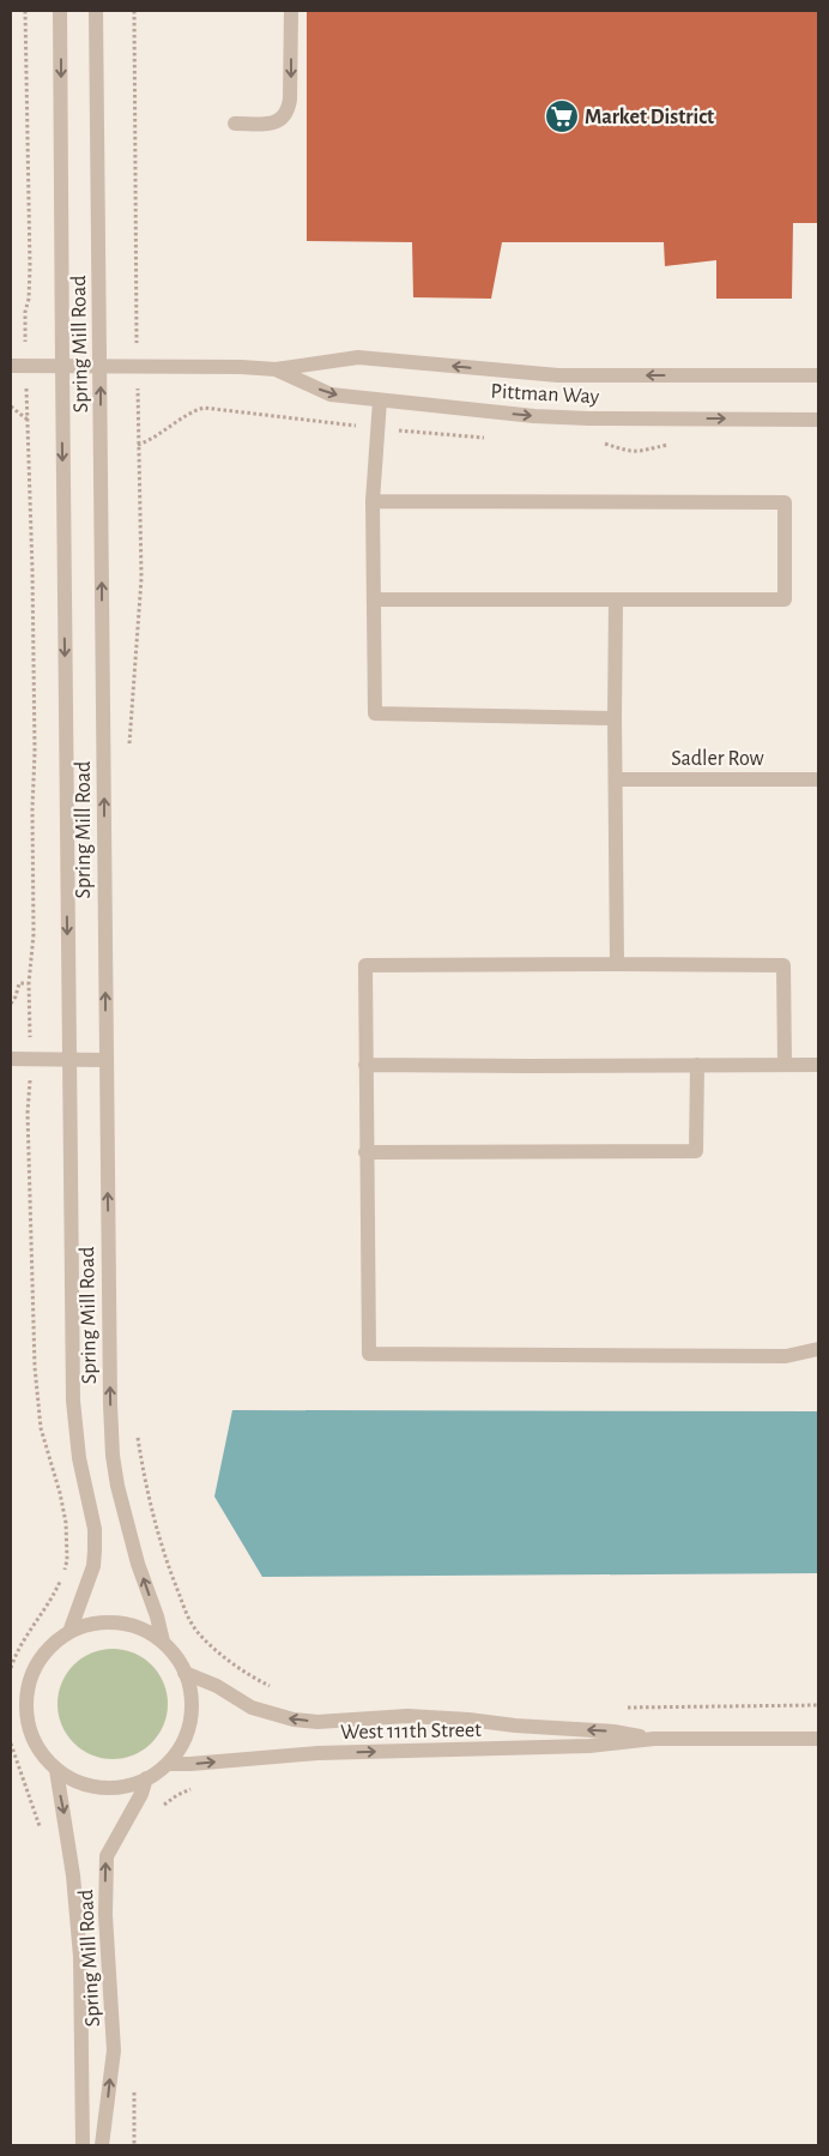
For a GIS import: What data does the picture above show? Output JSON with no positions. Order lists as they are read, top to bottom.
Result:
{
  "streets": {
    "street": [
      "Spring Mill Road",
      "Pittman Way",
      "Sadler Row",
      "West 111th Street"
    ]
  },
  "crossings": [
    ["Spring Mill Road", "Pittman Way"],
    ["Spring Mill Road", "West 111th Street"]
  ],
  "places": {
    "supermarket": ["Market District"]
  }
}
